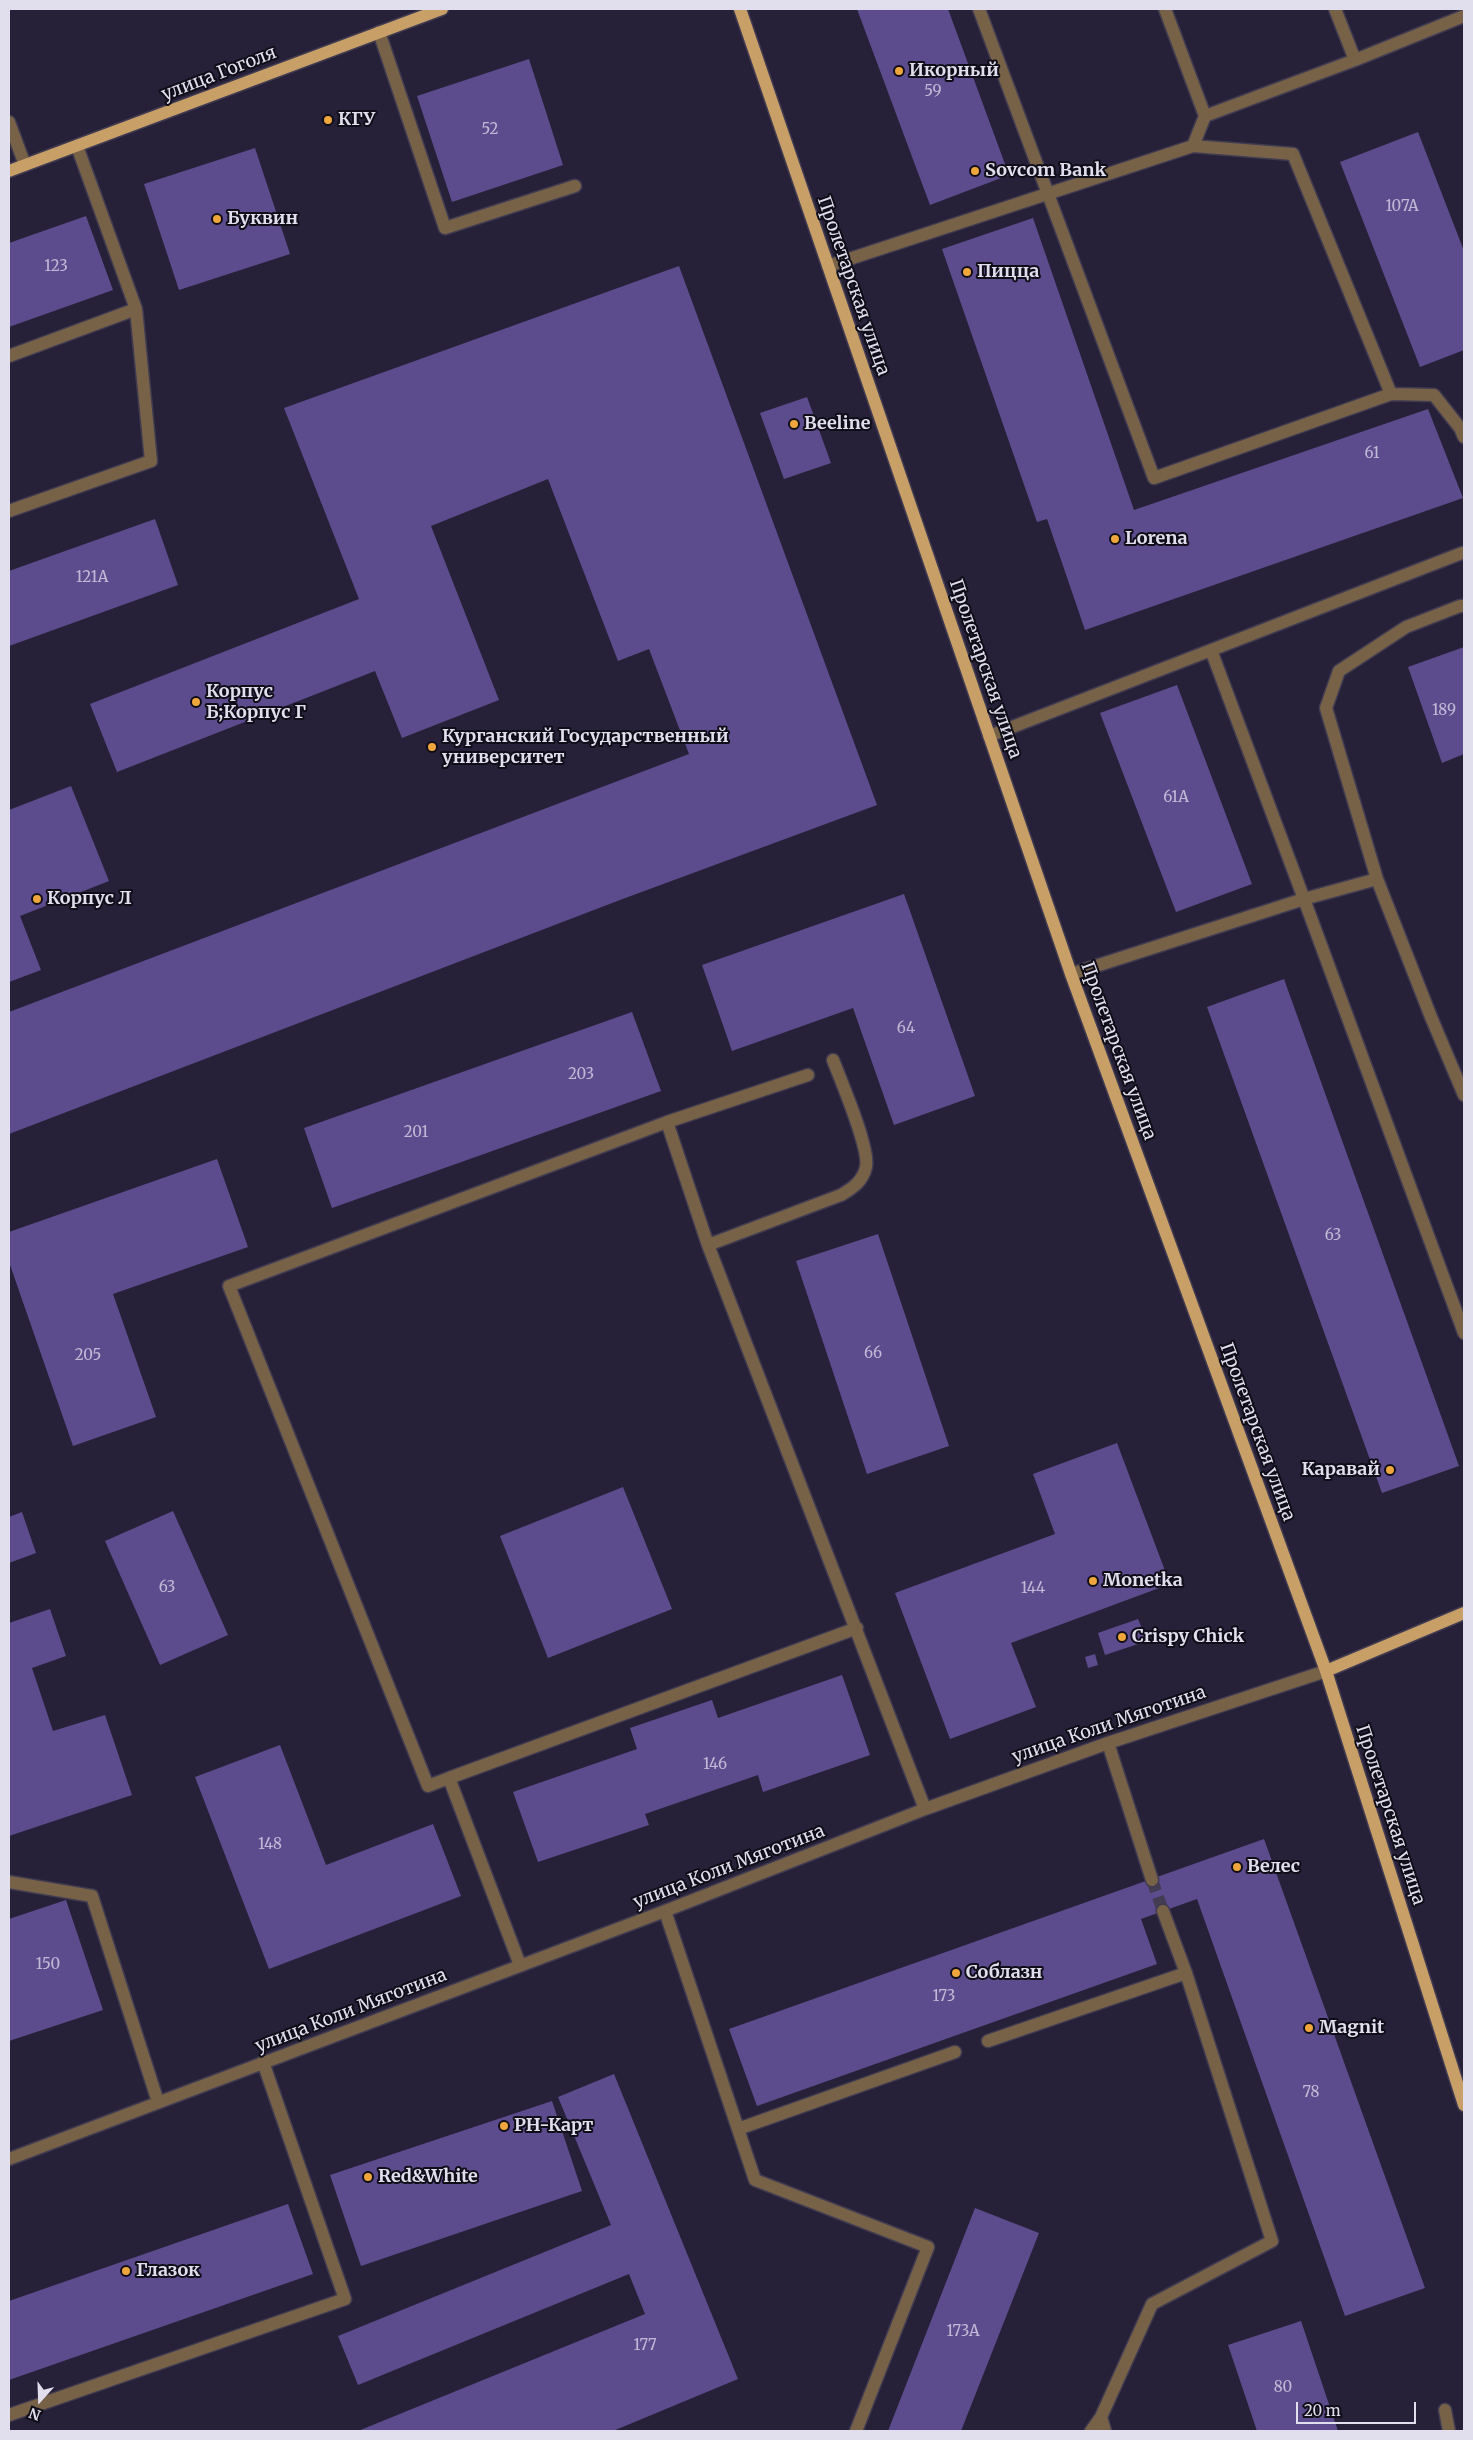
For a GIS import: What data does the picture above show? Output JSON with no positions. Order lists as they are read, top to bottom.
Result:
{
  "streets": {
    "main road": ["улица Гоголя", "Пролетарская улица", "улица Коли Мяготина"]
  },
  "crossings": [
    ["Пролетарская улица", "улица Коли Мяготина"]
  ],
  "places": [
    "Икорный",
    "КГУ",
    "Sovcom Bank",
    "Буквин",
    "Пицца",
    "Beeline",
    "Lorena",
    "Корпус Б;Корпус Г",
    "Курганский Государственный университет",
    "Корпус Л",
    "Каравай",
    "Monetka",
    "Crispy Chick",
    "Велес",
    "Соблазн",
    "Magnit",
    "РН-Карт",
    "Red&White",
    "Глазок"
  ],
  "house_numbers": [
    "59",
    "52",
    "107А",
    "123",
    "61",
    "121А",
    "189",
    "61А",
    "64",
    "203",
    "201",
    "63",
    "66",
    "205",
    "63",
    "144",
    "146",
    "148",
    "150",
    "173",
    "78",
    "173А",
    "177",
    "80"
  ],
  "scale_bar": "20 m",
  "north": "bottom"
}
